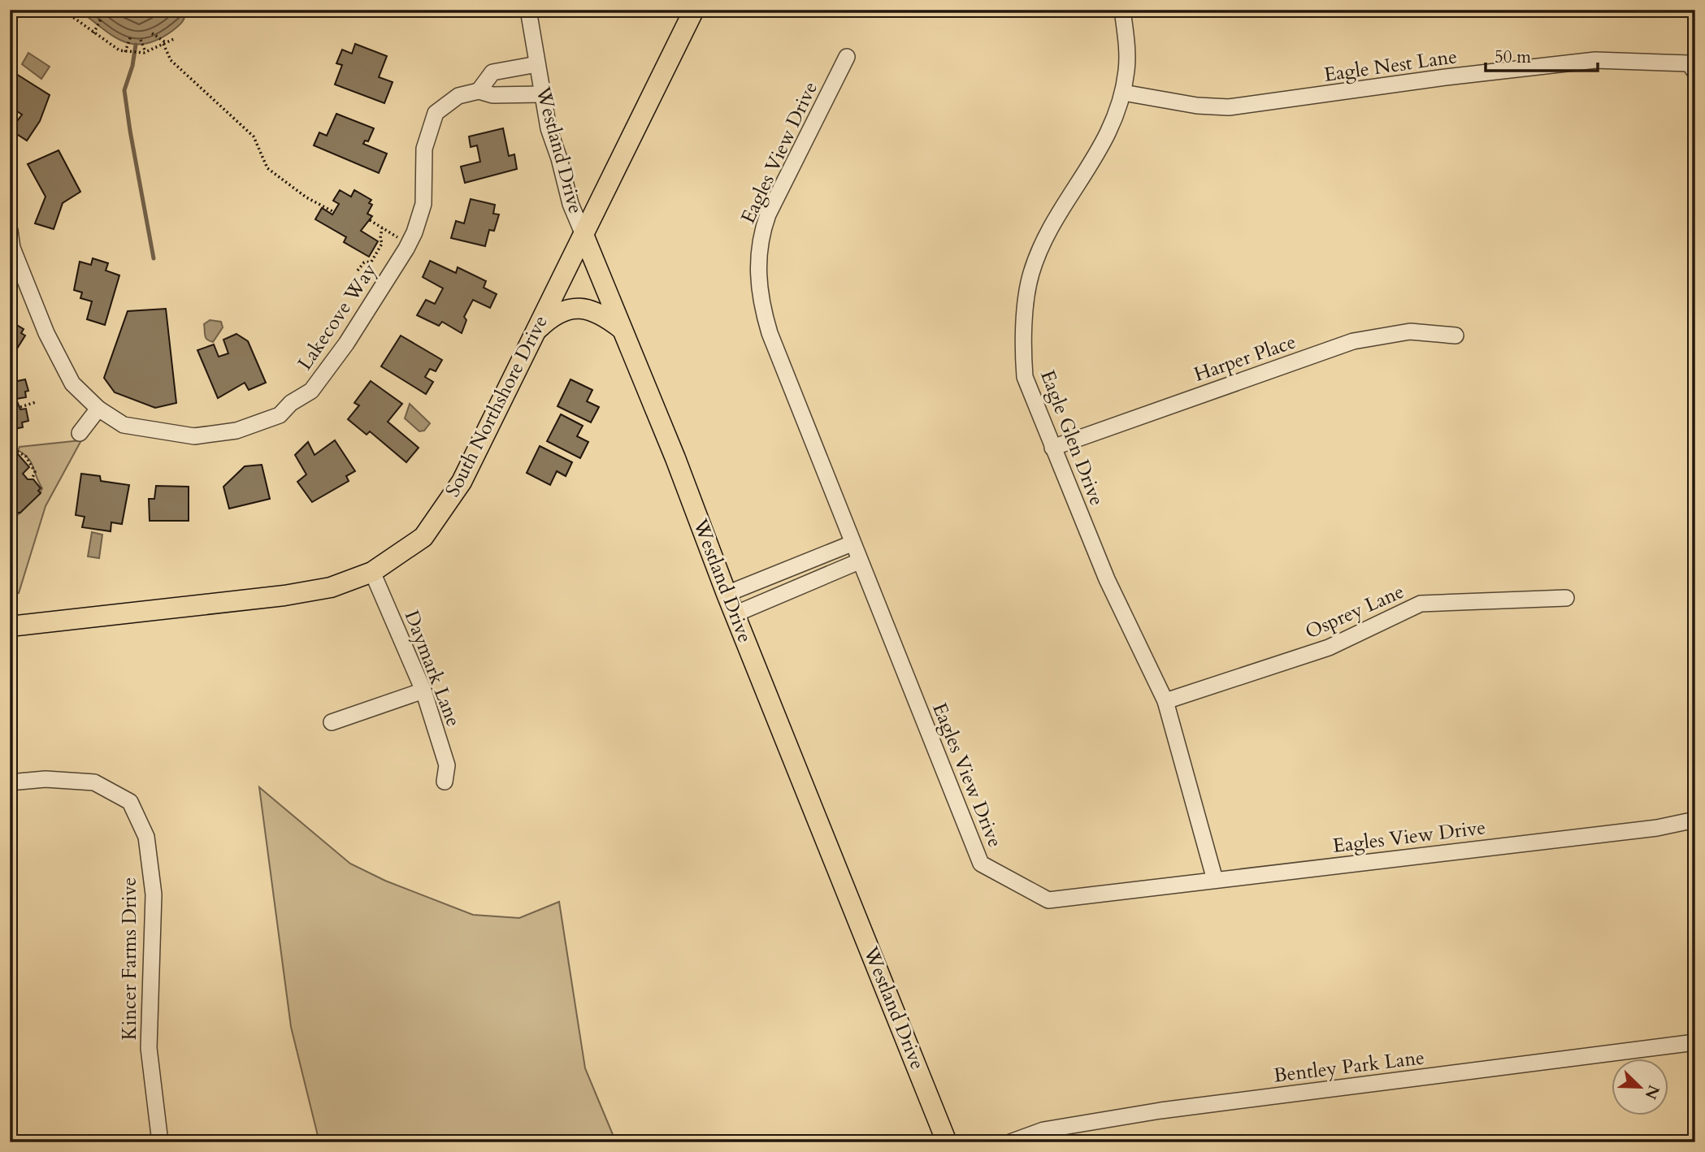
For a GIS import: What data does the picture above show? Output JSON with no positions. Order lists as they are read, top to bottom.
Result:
{
  "streets": {
    "main road": ["Westland Drive", "South Northshore Drive"],
    "street": [
      "Eagle Nest Lane",
      "Eagles View Drive",
      "Lakecove Way",
      "Harper Place",
      "Eagle Glen Drive",
      "Osprey Lane",
      "Daymark Lane",
      "Kincer Farms Drive",
      "Bentley Park Lane"
    ]
  },
  "crossings": [
    ["Eagle Nest Lane", "Eagle Glen Drive"],
    ["Westland Drive", "Lakecove Way"],
    ["Westland Drive", "South Northshore Drive"],
    ["Eagles View Drive", "Eagle Glen Drive"],
    ["Harper Place", "Eagle Glen Drive"],
    ["South Northshore Drive", "Daymark Lane"],
    ["Eagle Glen Drive", "Osprey Lane"]
  ],
  "scale_bar": "50 m",
  "north": "bottom right"
}
